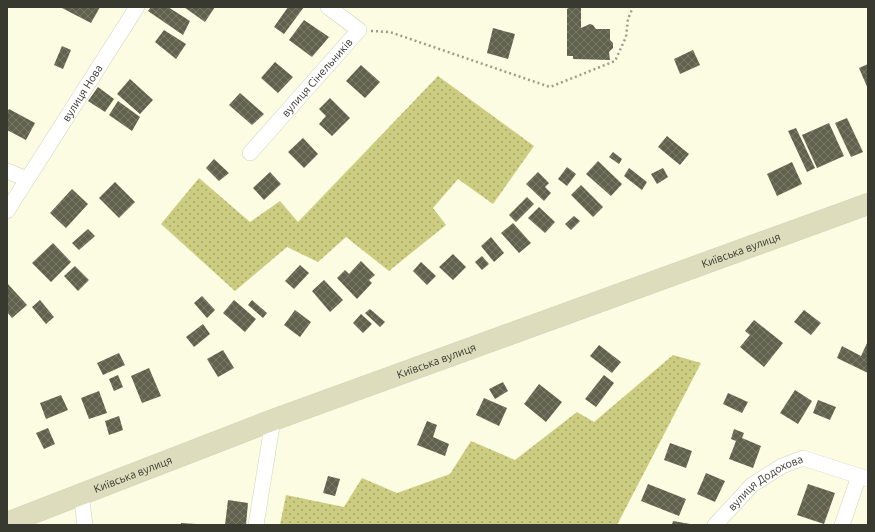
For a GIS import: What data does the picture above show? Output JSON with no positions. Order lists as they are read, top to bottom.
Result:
{
  "streets": {
    "street": [
      "вулиця Сінельників",
      "вулиця Нова",
      "Київська вулиця",
      "вулиця Додохова"
    ]
  }
}
